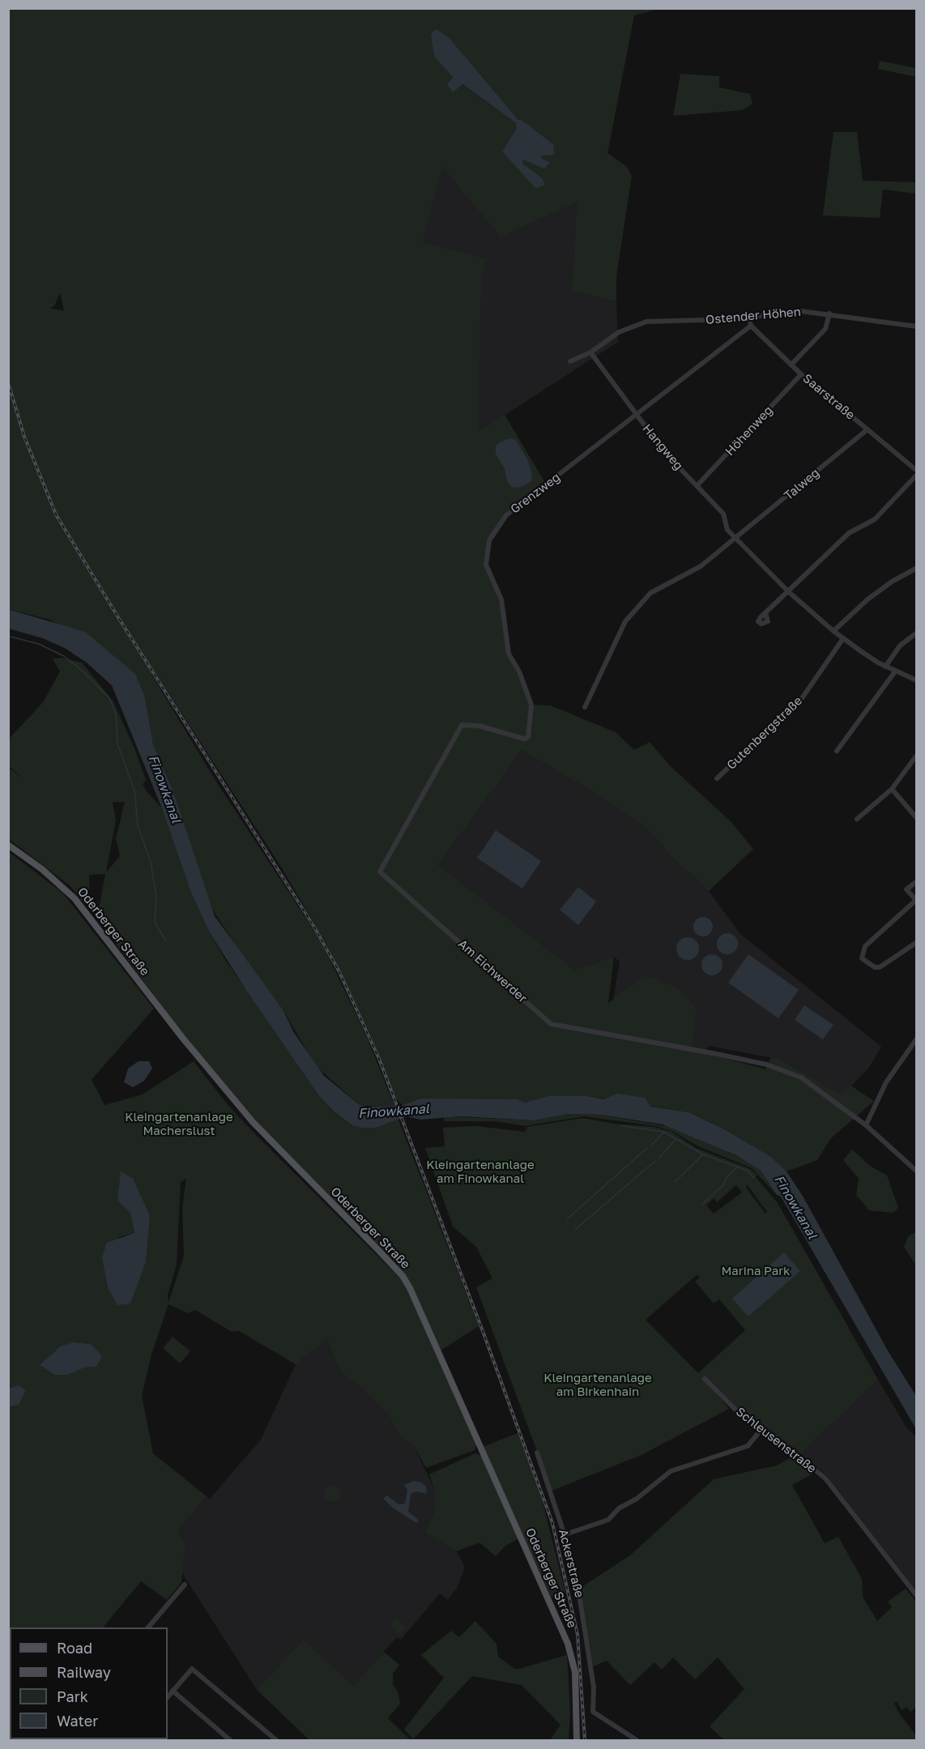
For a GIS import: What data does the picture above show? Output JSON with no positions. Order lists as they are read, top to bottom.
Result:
{
  "streets": {
    "main road": ["Oderberger Straße"],
    "street": [
      "Ostender Höhen",
      "Saarstraße",
      "Höhenweg",
      "Hangweg",
      "Talweg",
      "Grenzweg",
      "Gutenbergstraße",
      "Am Eichwerder",
      "Schleusenstraße",
      "Ackerstraße"
    ]
  },
  "crossings": [
    ["Ostender Höhen", "Hangweg"],
    ["Saarstraße", "Höhenweg"],
    ["Saarstraße", "Talweg"],
    ["Saarstraße", "Grenzweg"],
    ["Höhenweg", "Hangweg"],
    ["Hangweg", "Talweg"],
    ["Hangweg", "Grenzweg"],
    ["Hangweg", "Gutenbergstraße"],
    ["Grenzweg", "Am Eichwerder"]
  ],
  "water": ["Finowkanal"],
  "parks": [
    "Kleingartenanlage Macherslust",
    "Kleingartenanlage am Finowkanal",
    "Marina Park",
    "Kleingartenanlage am Birkenhain"
  ],
  "legend": [
    "Road",
    "Railway",
    "Park",
    "Water"
  ]
}
